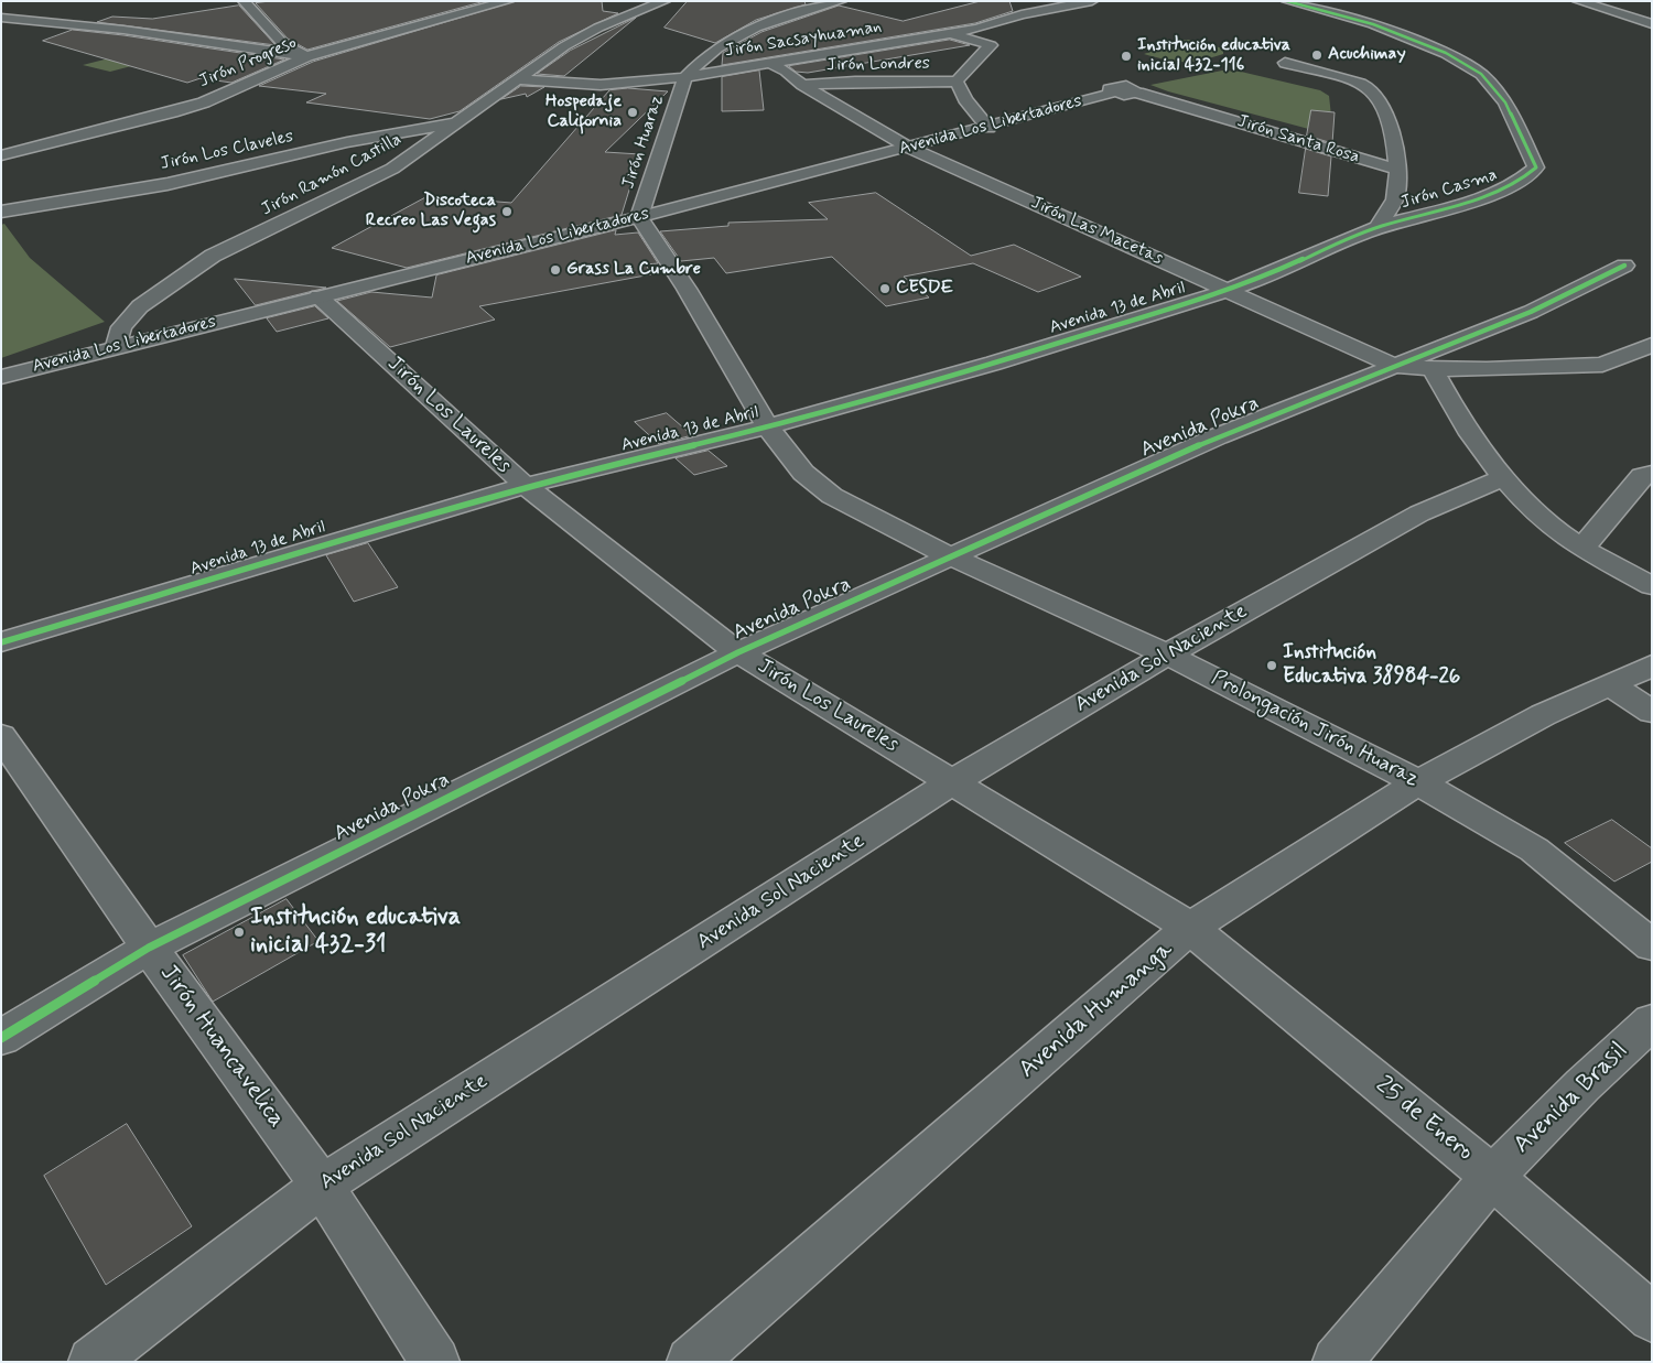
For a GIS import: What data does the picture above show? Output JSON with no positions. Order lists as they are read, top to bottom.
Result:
{
  "streets": {
    "street": [
      "Jirón Sacsayhuaman",
      "Jirón Progreso",
      "Jirón Londres",
      "Avenida Los Libertadores",
      "Jirón Santa Rosa",
      "Jirón Huaraz",
      "Jirón Los Claveles",
      "Jirón Ramón Castilla",
      "Jirón Casma",
      "Jirón Las Macetas",
      "Avenida 13 de Abril",
      "Jirón Los Laureles",
      "Avenida Pokra",
      "Avenida Sol Naciente",
      "Prolongación Jirón Huaraz",
      "Avenida Humanga",
      "Jirón Huancavelica",
      "Avenida Brasil",
      "25 de Enero"
    ]
  },
  "crossings": [
    ["Jirón Sacsayhuaman", "Jirón Huaraz"],
    ["Jirón Sacsayhuaman", "Jirón Ramón Castilla"],
    ["Jirón Sacsayhuaman", "Jirón Las Macetas"],
    ["Jirón Londres", "Jirón Las Macetas"],
    ["Avenida Los Libertadores", "Jirón Santa Rosa"],
    ["Avenida Los Libertadores", "Jirón Huaraz"],
    ["Avenida Los Libertadores", "Jirón Ramón Castilla"],
    ["Avenida Los Libertadores", "Jirón Las Macetas"],
    ["Avenida Los Libertadores", "Jirón Los Laureles"],
    ["Jirón Huaraz", "Avenida 13 de Abril"],
    ["Jirón Huaraz", "Prolongación Jirón Huaraz"],
    ["Jirón Los Claveles", "Jirón Ramón Castilla"],
    ["Jirón Casma", "Avenida 13 de Abril"],
    ["Jirón Las Macetas", "Avenida 13 de Abril"],
    ["Jirón Las Macetas", "Avenida Pokra"],
    ["Avenida 13 de Abril", "Jirón Los Laureles"],
    ["Avenida 13 de Abril", "Prolongación Jirón Huaraz"],
    ["Jirón Los Laureles", "Avenida Pokra"],
    ["Jirón Los Laureles", "Avenida Sol Naciente"],
    ["Jirón Los Laureles", "Avenida Humanga"],
    ["Jirón Los Laureles", "25 de Enero"],
    ["Avenida Pokra", "Prolongación Jirón Huaraz"],
    ["Avenida Pokra", "Jirón Huancavelica"],
    ["Avenida Sol Naciente", "Prolongación Jirón Huaraz"],
    ["Avenida Sol Naciente", "Jirón Huancavelica"],
    ["Prolongación Jirón Huaraz", "Avenida Humanga"],
    ["Avenida Humanga", "25 de Enero"],
    ["Avenida Brasil", "25 de Enero"]
  ],
  "places": [
    "Acuchimay",
    "Institución educativa inicial 432-116",
    "Hospedaje California",
    "Discoteca Recreo Las Vegas",
    "Grass La Cumbre",
    "CESDE",
    "Institución Educativa 38984-26",
    "Institución educativa inicial 432-31"
  ]
}
